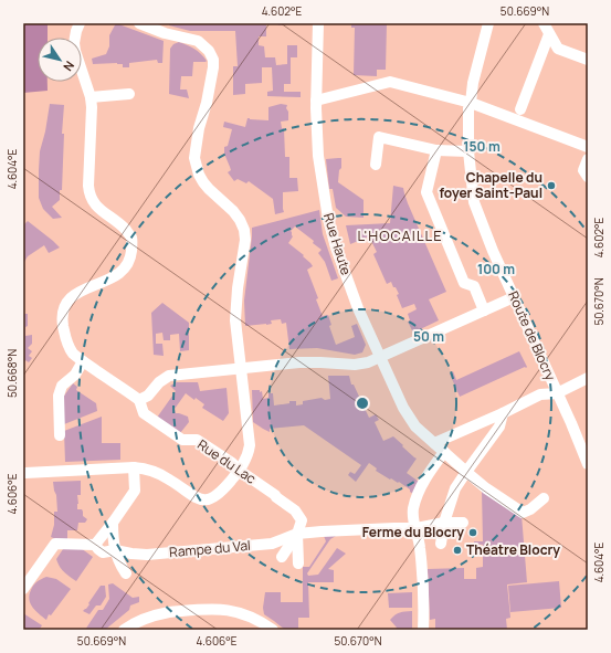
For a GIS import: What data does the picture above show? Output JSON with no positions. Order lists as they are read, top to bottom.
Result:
{
  "streets": {
    "street": [
      "Rue Haute",
      "Route de Blocry",
      "Rue du Lac",
      "Rampe du Val"
    ]
  },
  "crossings": [
    ["Rue du Lac", "Rampe du Val"]
  ],
  "districts": ["L'HOCAILLE"],
  "places": ["Chapelle du foyer Saint-Paul", "Ferme du Blocry", "Théatre Blocry"],
  "north": "bottom right",
  "coordinates": [
    "4.602°E",
    "50.669°N",
    "4.604°E",
    "50.670°N",
    "50.668°N",
    "4.606°E"
  ],
  "rings": ["150 m", "100 m", "50 m"]
}
